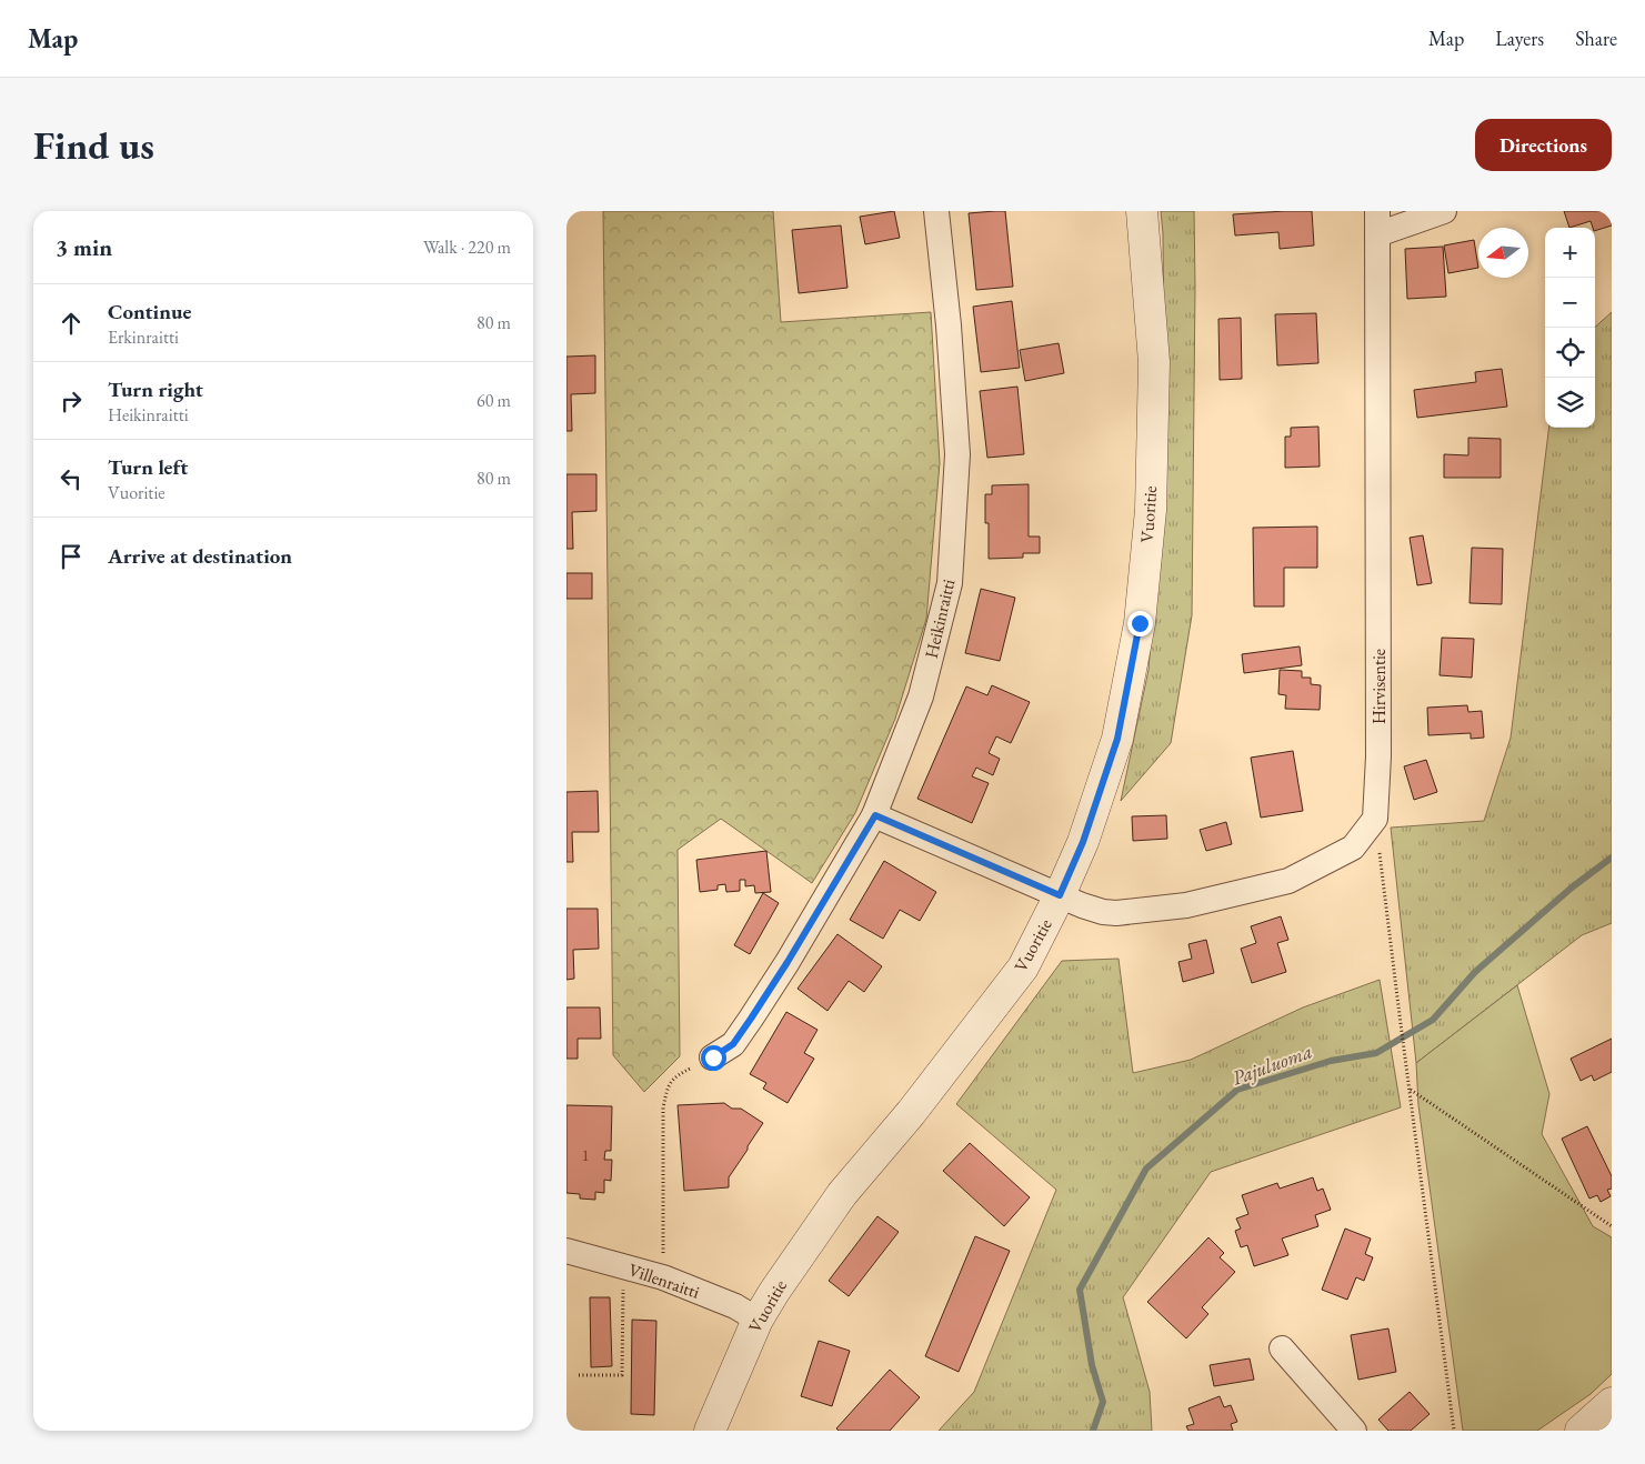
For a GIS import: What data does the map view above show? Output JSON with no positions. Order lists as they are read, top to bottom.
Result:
{
  "streets": {
    "street": [
      "Vuoritie",
      "Heikinraitti",
      "Hirvisentie",
      "Villenraitti"
    ]
  },
  "crossings": [
    ["Vuoritie", "Villenraitti"]
  ],
  "water": ["Pajuluoma"],
  "house_numbers": ["1"],
  "north": "left",
  "page": {
    "header": "Map",
    "nav": ["Map", "Layers", "Share"],
    "buttons": "Directions",
    "title": "Find us",
    "heading": ["3 min", "Walk · 220 m"],
    "map_buttons": ["+", "−"],
    "list": [
      ["Continue", "Erkinraitti", "80 m"],
      ["Turn right", "Heikinraitti", "60 m"],
      ["Turn left", "Vuoritie", "80 m"],
      "Arrive at destination"
    ]
  }
}
